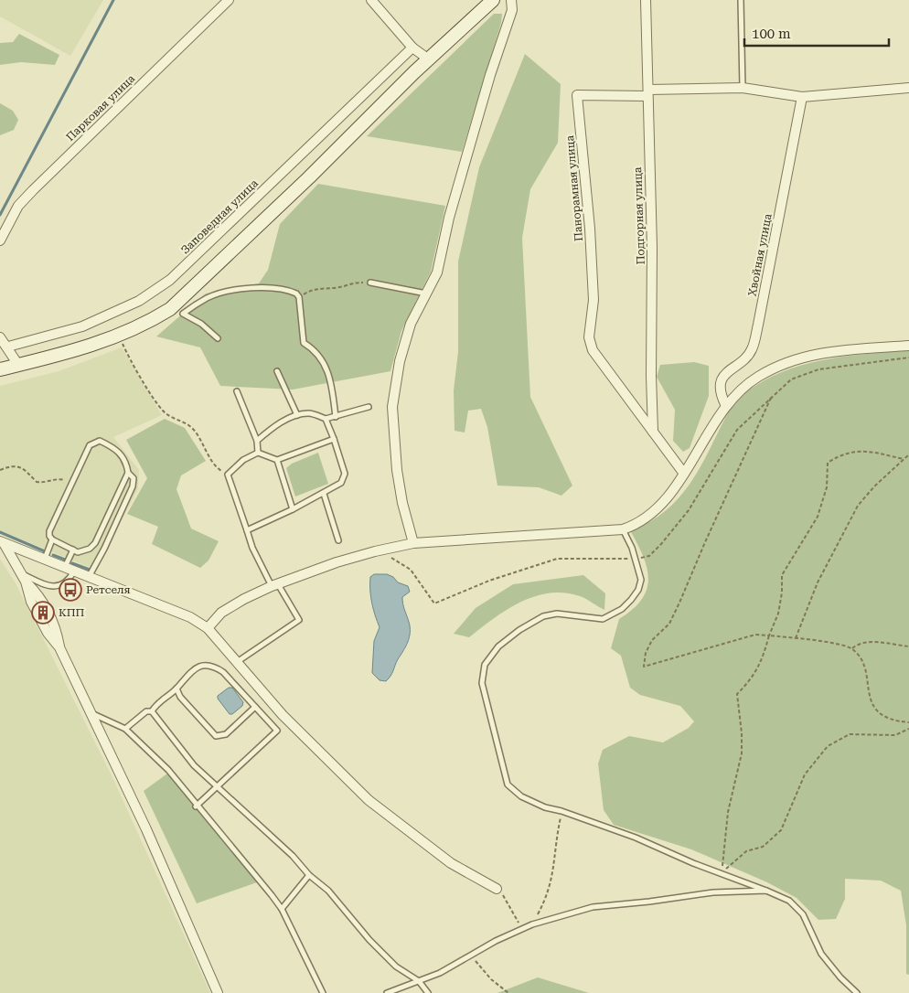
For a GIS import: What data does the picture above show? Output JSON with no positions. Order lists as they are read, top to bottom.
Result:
{
  "streets": {
    "street": [
      "Парковая улица",
      "Панорамная улица",
      "Подгорная улица",
      "Заповедная улица",
      "Хвойная улица"
    ]
  },
  "crossings": [
    ["Панорамная улица", "Подгорная улица"]
  ],
  "places": {
    "bus stop": ["Ретселя"],
    "building": ["КПП"]
  },
  "scale_bar": "100 m"
}
